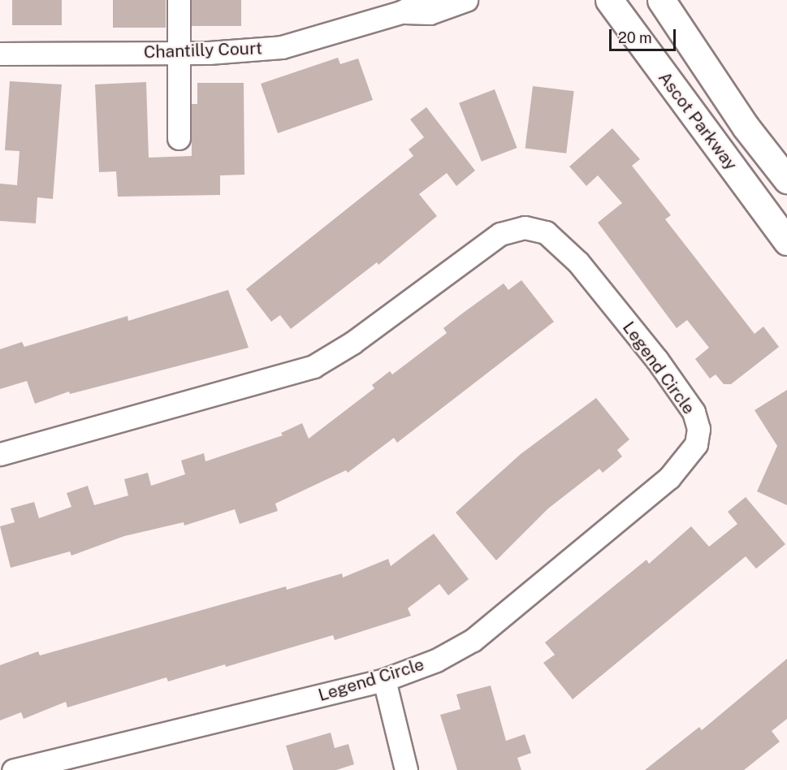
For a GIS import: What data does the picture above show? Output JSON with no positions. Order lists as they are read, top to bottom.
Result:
{
  "streets": {
    "main road": ["Ascot Parkway"],
    "street": ["Chantilly Court", "Legend Circle"]
  },
  "scale_bar": "20 m"
}
